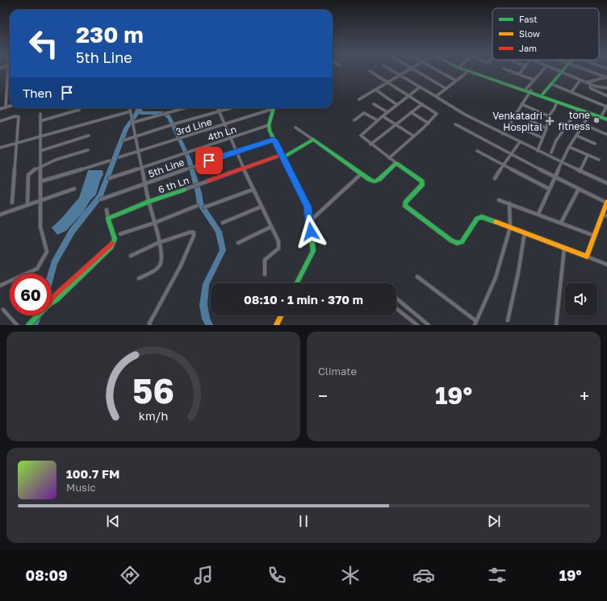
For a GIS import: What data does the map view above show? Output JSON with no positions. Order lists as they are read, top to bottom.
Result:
{
  "streets": {
    "street": [
      "3rd Line",
      "4th Ln",
      "5th Line",
      "6 th Ln"
    ]
  },
  "places": {
    "other": ["tone fitness"],
    "health": ["Venkatadri Hospital"]
  },
  "legend": ["Fast", "Slow", "Jam"],
  "page": {
    "turn": ["230 m", "5th Line"],
    "then": "Then",
    "limit": "60",
    "trip": "08:10 · 1 min · 370 m",
    "tile": "Climate",
    "heat": ["−", "19°", "+"],
    "song": ["100.7 FM", "Music"],
    "tabs": ["08:09", "19°"],
    "gauge": ["56", "km/h"]
  }
}
